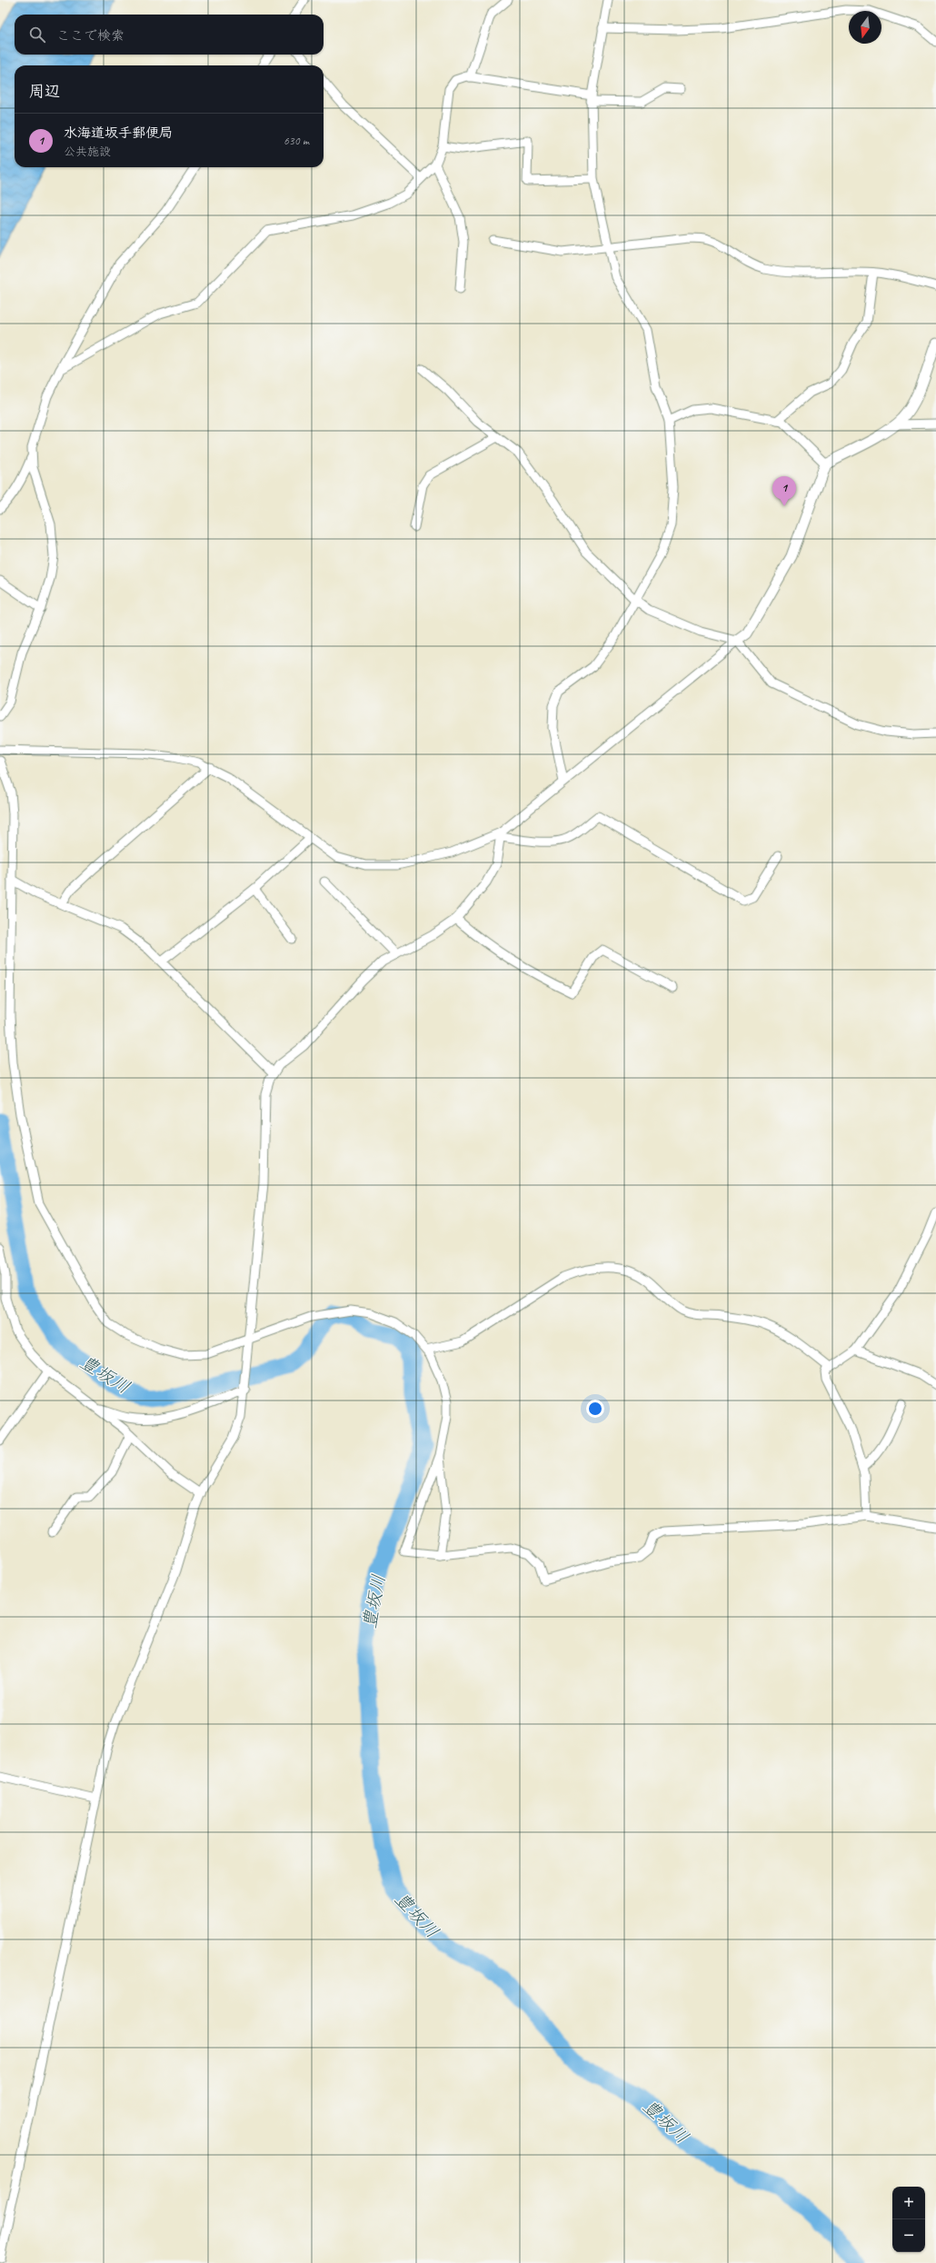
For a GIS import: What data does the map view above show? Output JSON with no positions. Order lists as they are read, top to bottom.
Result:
{
  "water": ["豊坂川"],
  "north": "bottom",
  "page": {
    "search": "ここで検索",
    "heading": "周辺",
    "list": [
      {
        "mark": "1",
        "name": "水海道坂手郵便局",
        "note": "公共施設",
        "value": "630 m"
      }
    ],
    "pins": "1",
    "map_buttons": ["+", "−"]
  }
}
